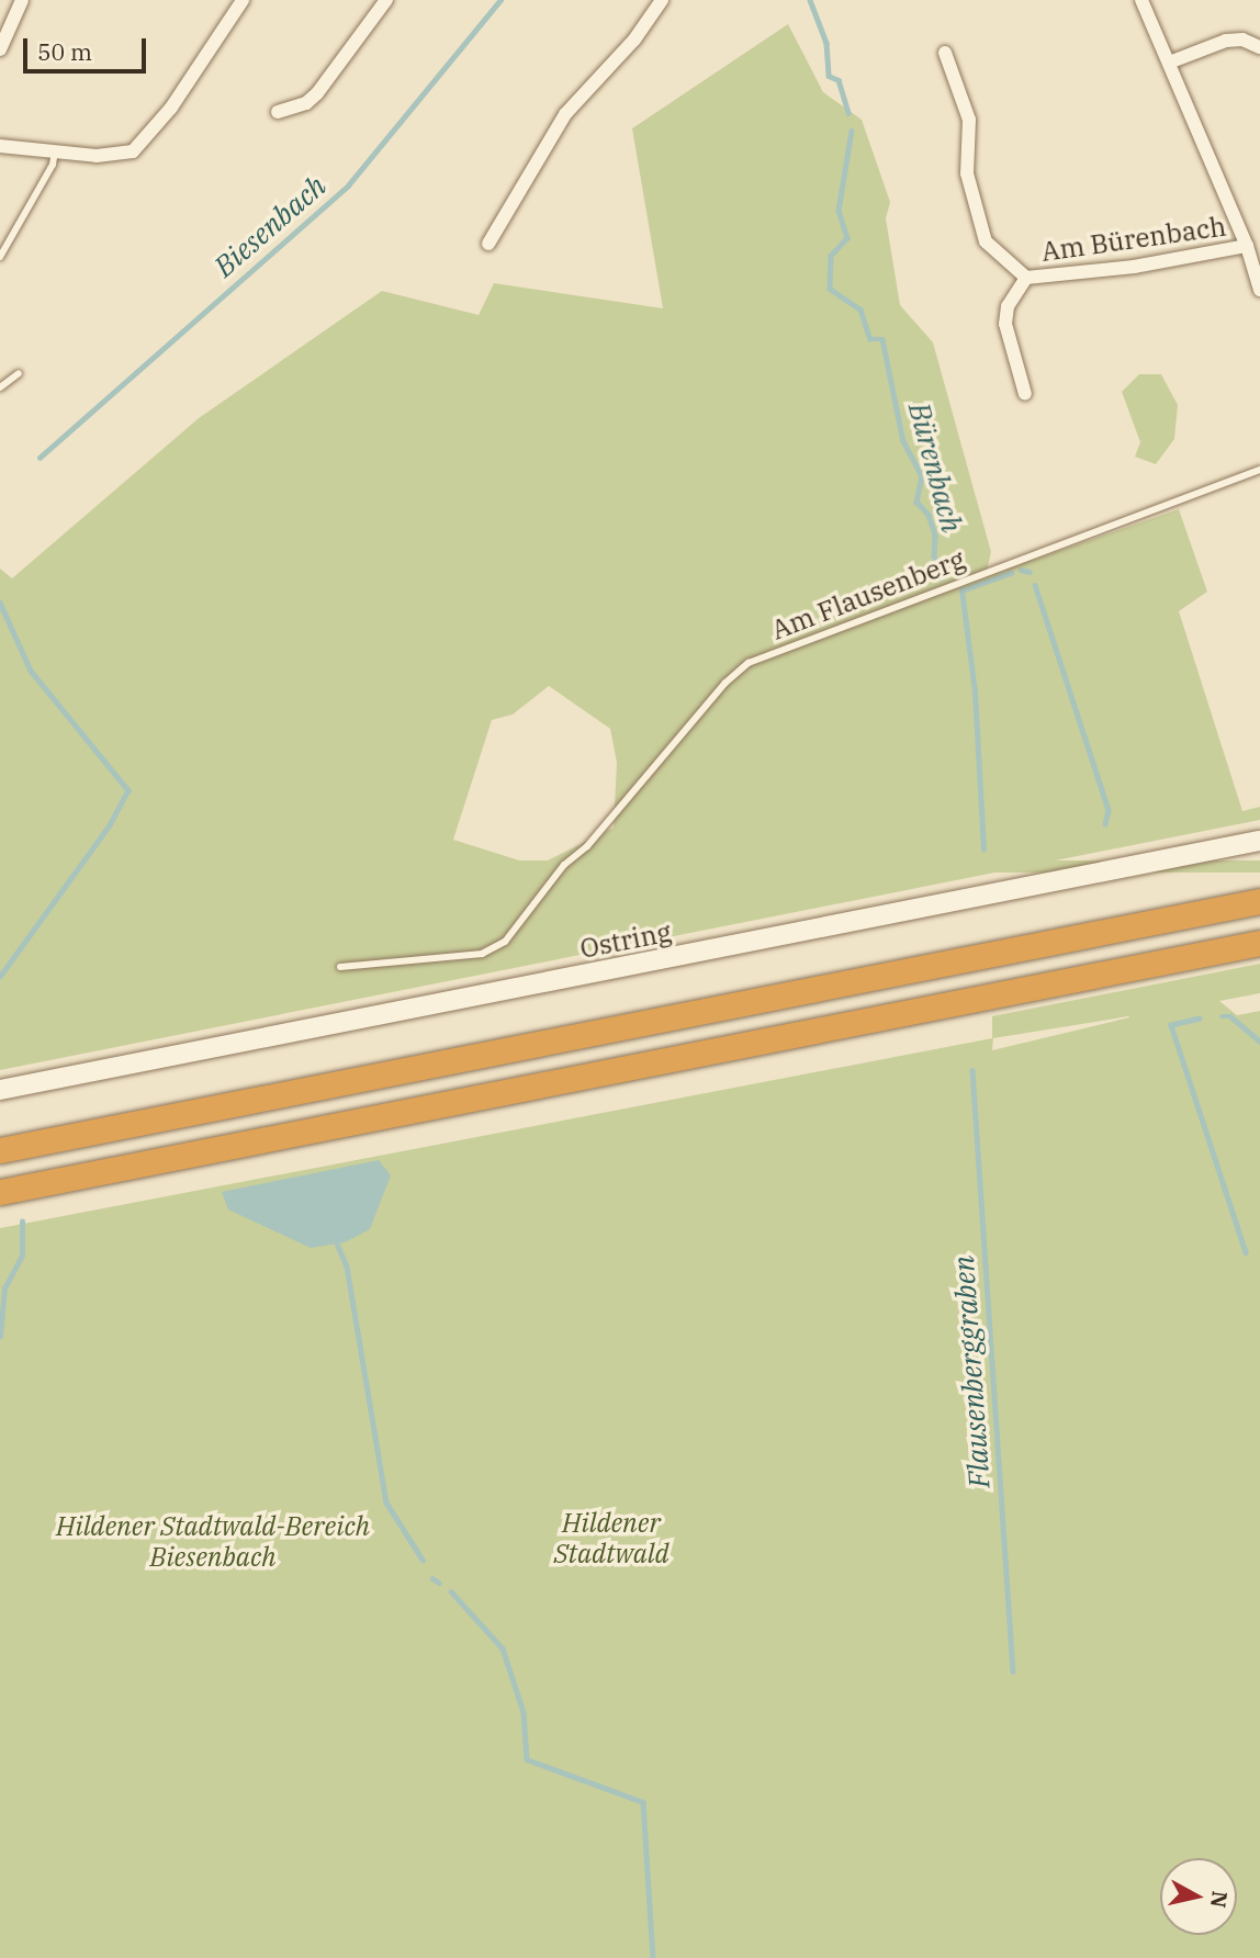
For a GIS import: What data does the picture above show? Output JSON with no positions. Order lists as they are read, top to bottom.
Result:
{
  "streets": {
    "main road": ["Ostring"],
    "street": ["Am Bürenbach"],
    "lane": ["Am Flausenberg"]
  },
  "water": ["Biesenbach", "Bürenbach", "Flausenberggraben"],
  "parks": ["Hildener Stadtwald", "Hildener Stadtwald-Bereich Biesenbach"],
  "scale_bar": "50 m",
  "north": "right"
}
